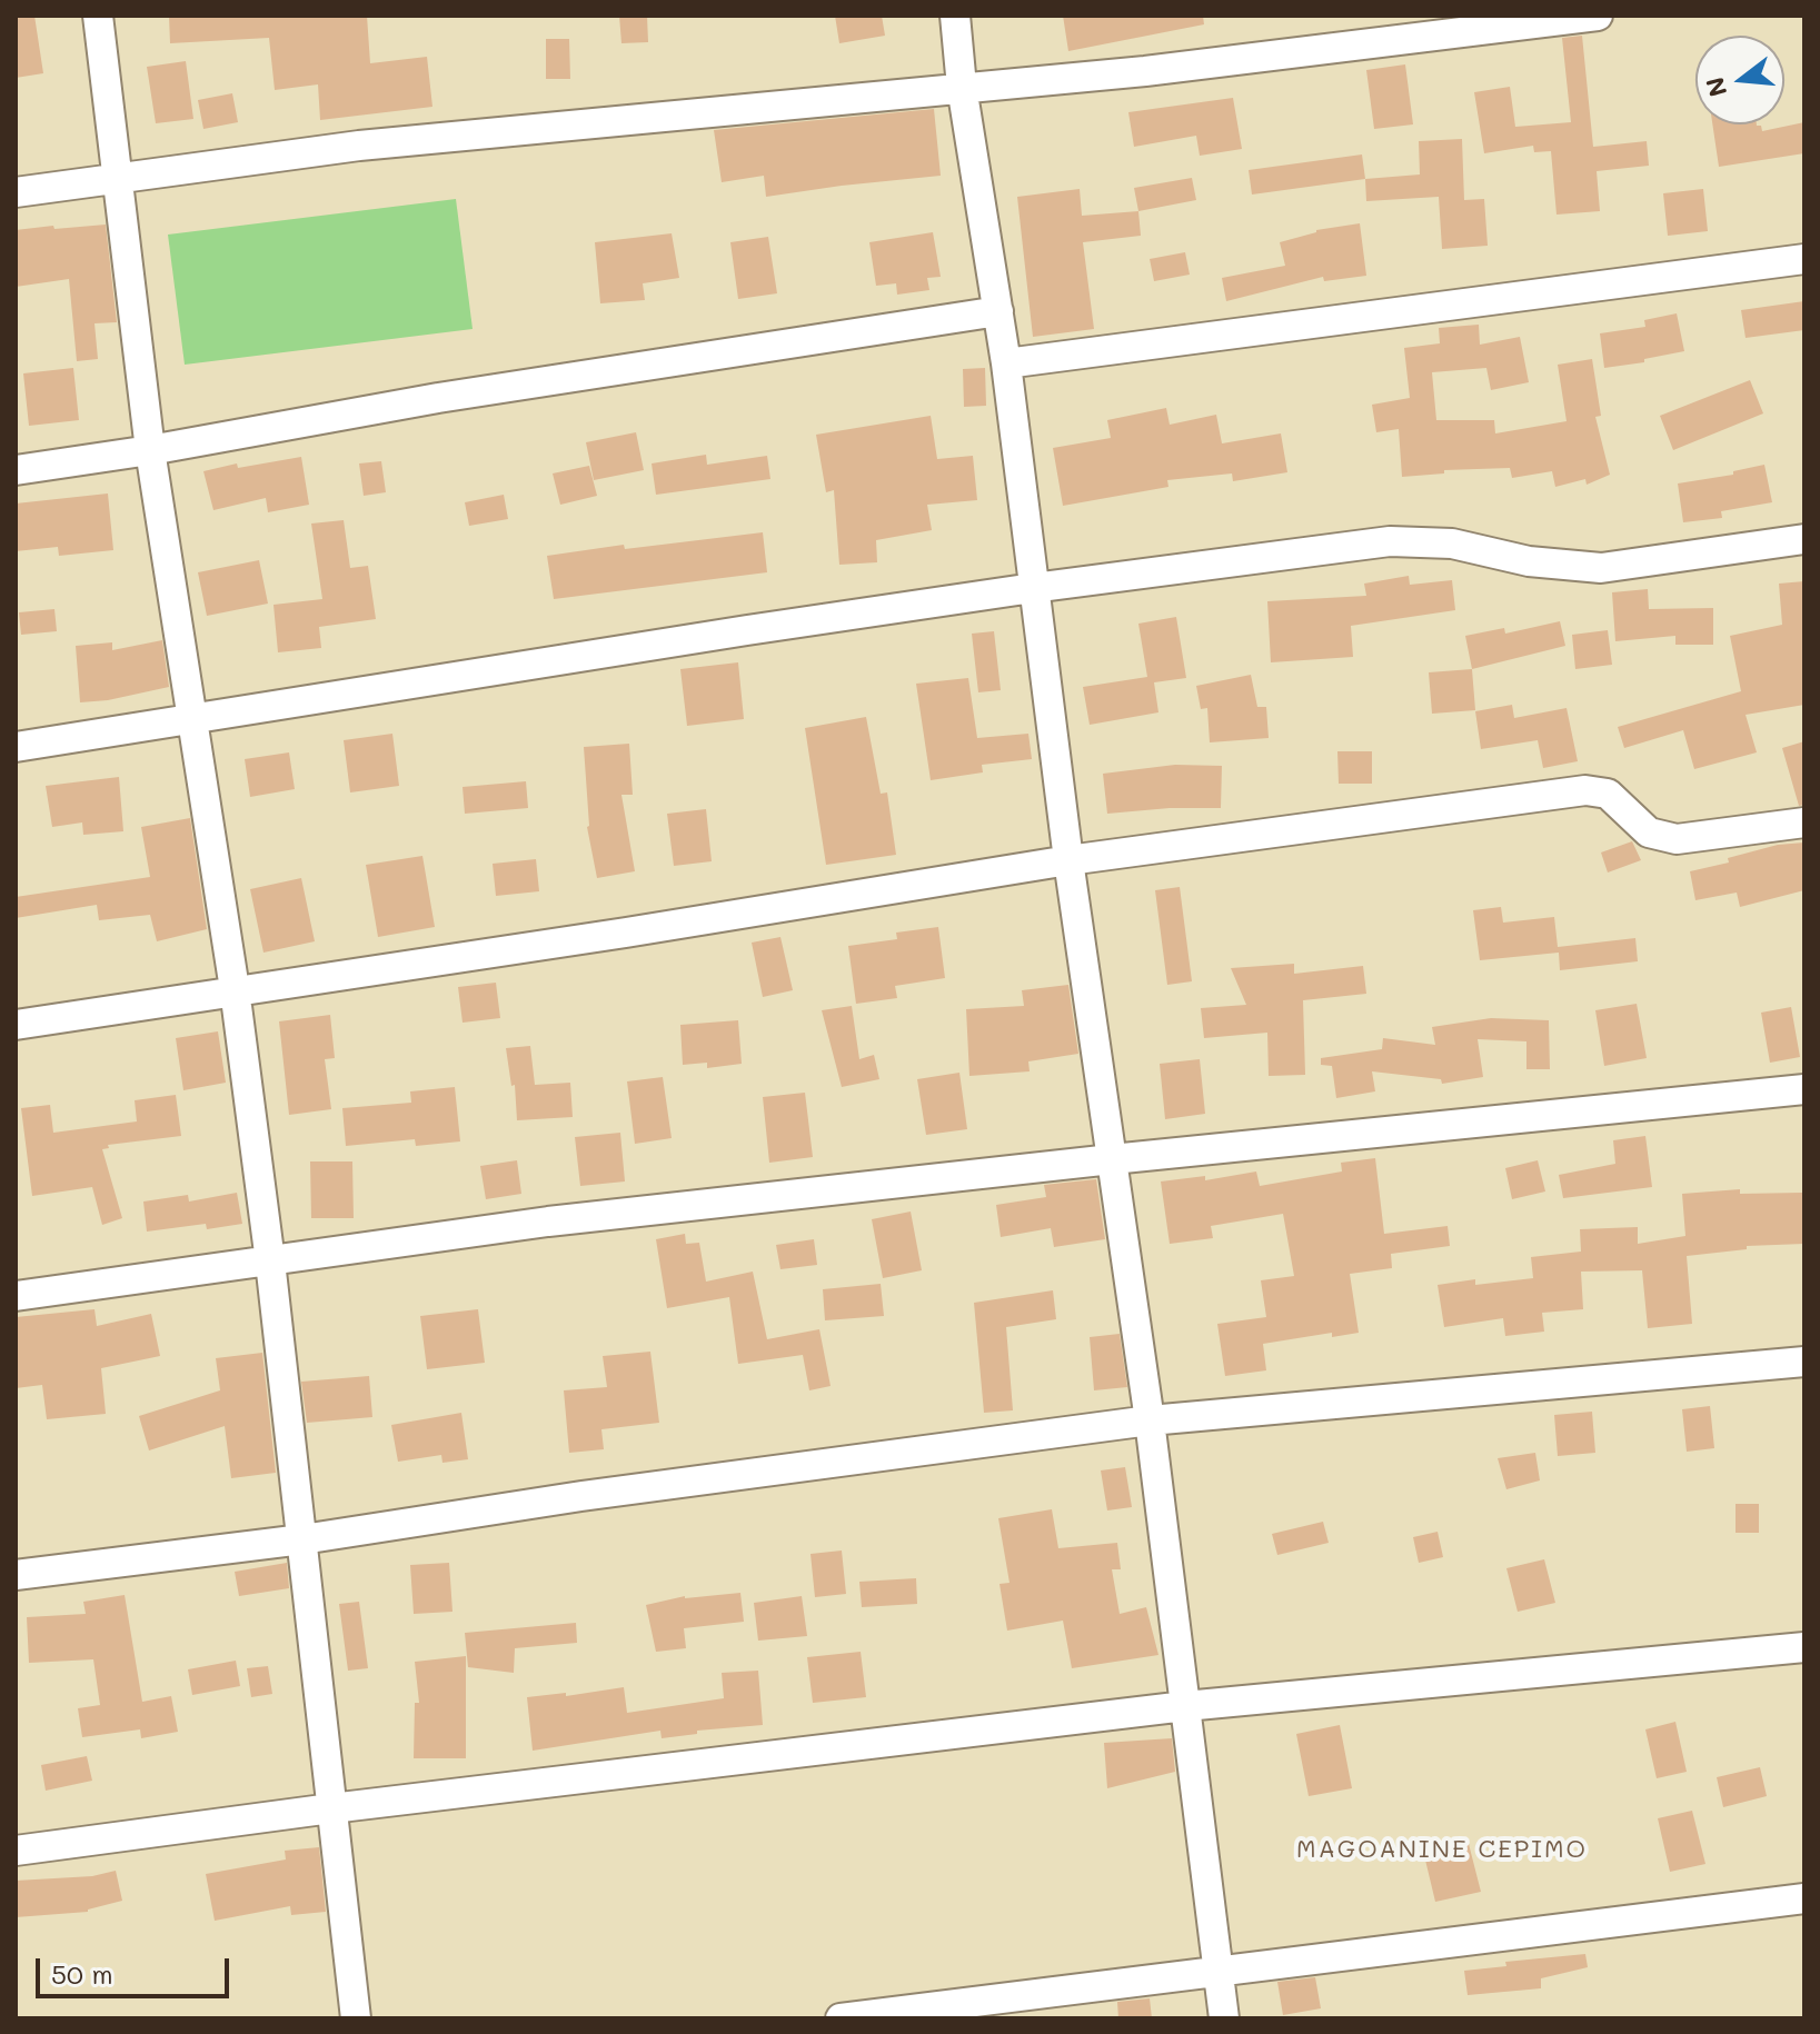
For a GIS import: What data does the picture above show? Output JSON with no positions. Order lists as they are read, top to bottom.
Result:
{
  "districts": ["MAGOANINE CEPIMO"],
  "scale_bar": "50 m",
  "north": "left"
}
